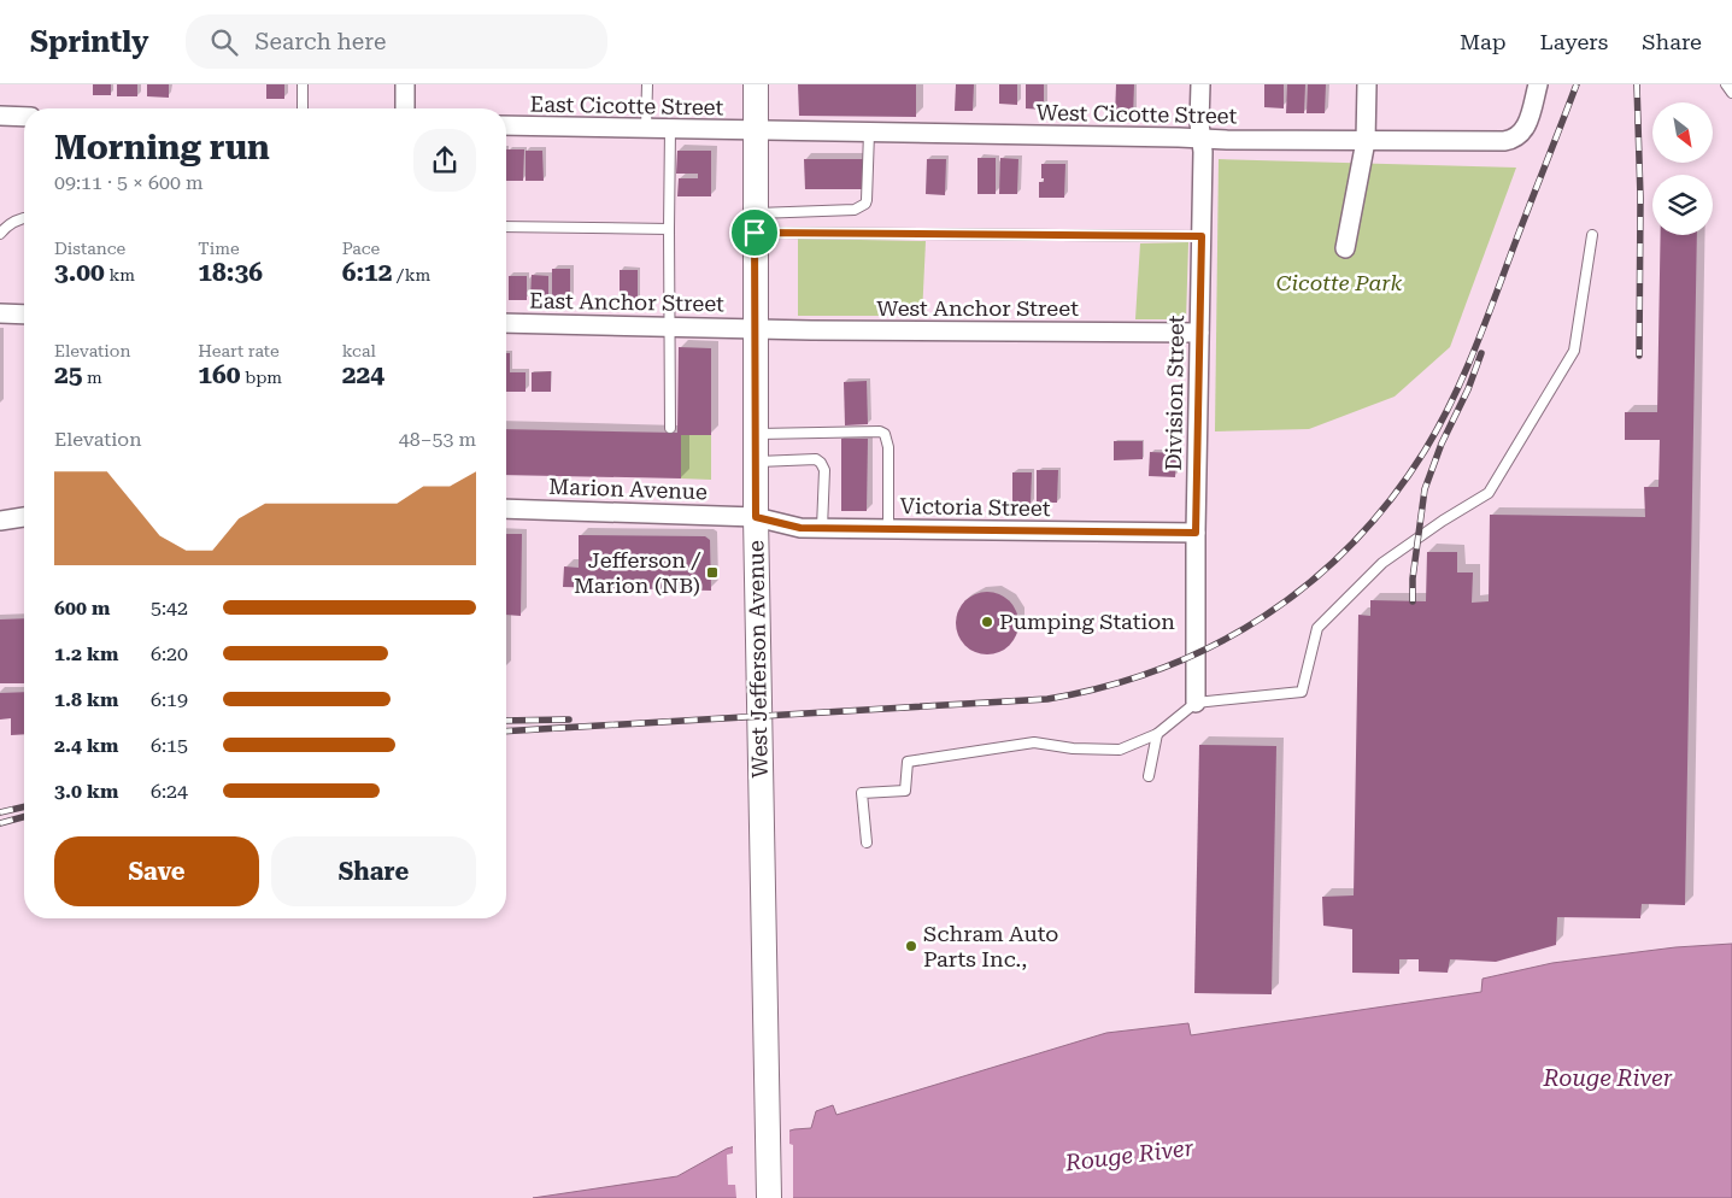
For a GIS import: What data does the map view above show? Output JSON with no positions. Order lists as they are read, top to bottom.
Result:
{
  "streets": {
    "main road": ["West Jefferson Avenue"],
    "street": [
      "East Cicotte Street",
      "West Cicotte Street",
      "East Anchor Street",
      "West Anchor Street",
      "Division Street",
      "Marion Avenue",
      "Victoria Street"
    ]
  },
  "crossings": [
    ["East Cicotte Street", "West Cicotte Street"],
    ["East Cicotte Street", "West Jefferson Avenue"],
    ["West Cicotte Street", "Division Street"],
    ["West Cicotte Street", "West Jefferson Avenue"],
    ["East Anchor Street", "West Anchor Street"],
    ["East Anchor Street", "West Jefferson Avenue"],
    ["West Anchor Street", "Division Street"],
    ["West Anchor Street", "West Jefferson Avenue"],
    ["Division Street", "Victoria Street"],
    ["Marion Avenue", "Victoria Street"],
    ["Marion Avenue", "West Jefferson Avenue"],
    ["Victoria Street", "West Jefferson Avenue"]
  ],
  "water": ["Rouge River"],
  "parks": ["Cicotte Park"],
  "places": {
    "transit": ["Jefferson / Marion (NB)"],
    "other": ["Pumping Station", "Schram Auto Parts Inc.,"]
  },
  "north": "bottom right",
  "page": {
    "header": "Sprintly",
    "search": "Search here",
    "nav": ["Map", "Layers", "Share"],
    "heading": ["Morning run", "09:11 · 5 × 600 m"],
    "stats": [
      ["Distance", "3.00 km"],
      ["Time", "18:36"],
      ["Pace", "6:12 /km"],
      ["Elevation", "25 m"],
      ["Heart rate", "160 bpm"],
      ["kcal", "224"]
    ],
    "chart": ["Elevation", "48–53 m"],
    "list": [
      {
        "name": "600 m",
        "note": "5:42"
      },
      {
        "name": "1.2 km",
        "note": "6:20"
      },
      {
        "name": "1.8 km",
        "note": "6:19"
      },
      {
        "name": "2.4 km",
        "note": "6:15"
      },
      {
        "name": "3.0 km",
        "note": "6:24"
      }
    ],
    "buttons": ["Save", "Share"]
  }
}
